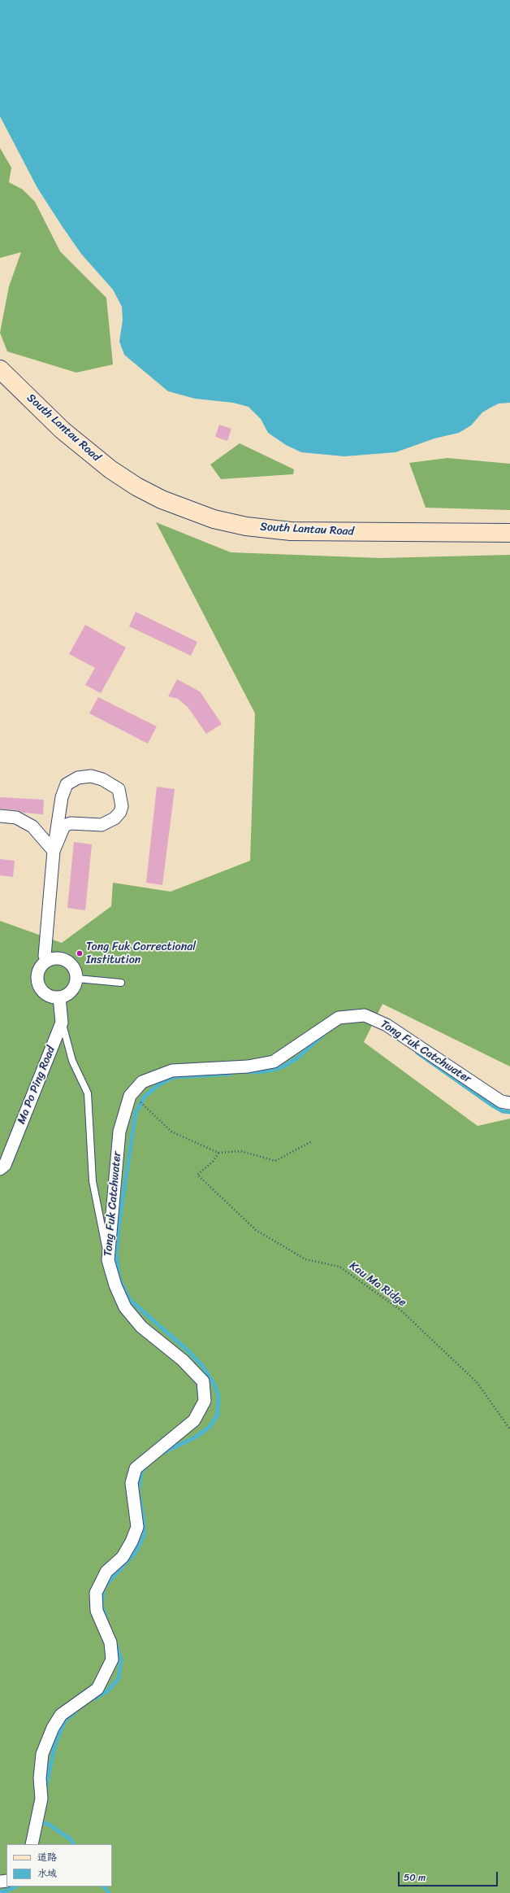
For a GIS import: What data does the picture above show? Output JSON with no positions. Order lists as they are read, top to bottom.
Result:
{
  "streets": {
    "main road": ["South Lantau Road"],
    "street": ["Tong Fuk Catchwater", "Ma Po Ping Road"],
    "path": ["Kau Ma Ridge"]
  },
  "places": ["Tong Fuk Correctional Institution"],
  "legend": ["道路", "水域"],
  "scale_bar": "50 m"
}
